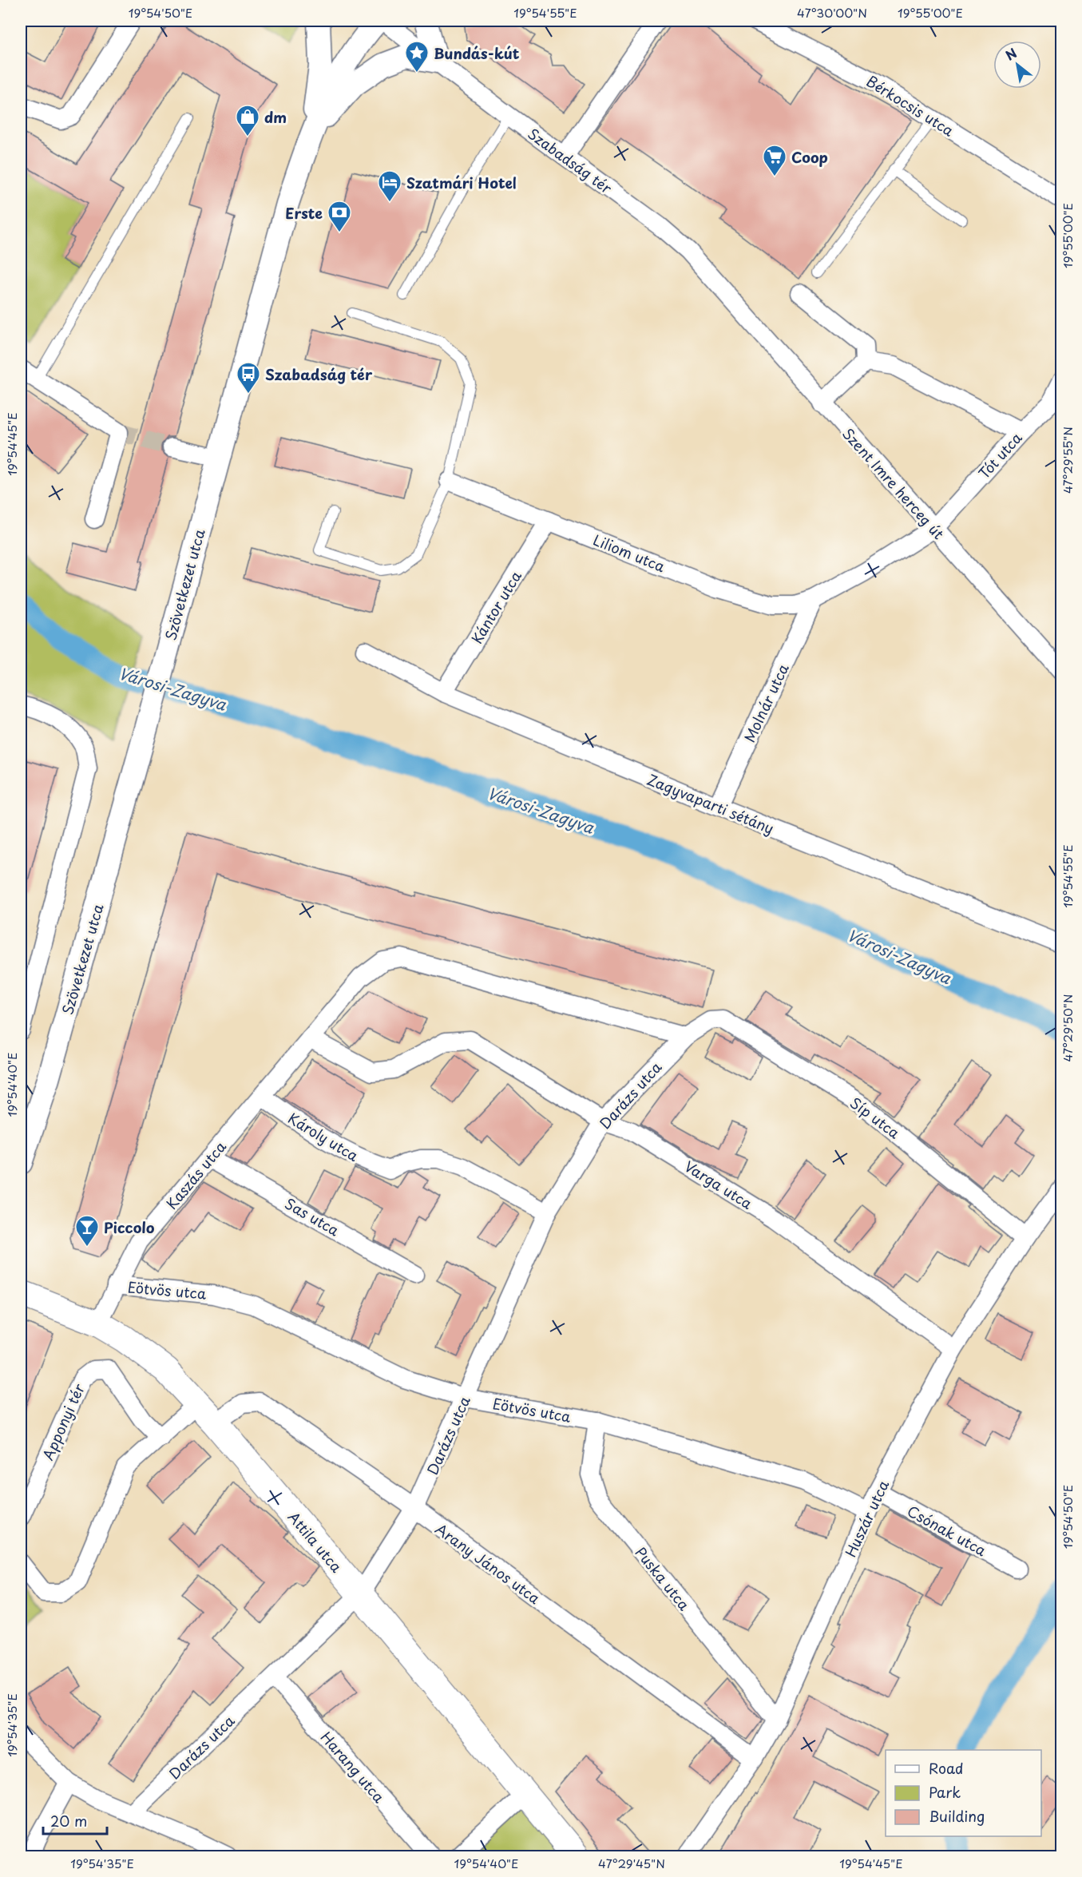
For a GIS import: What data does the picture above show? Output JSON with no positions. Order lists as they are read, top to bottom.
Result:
{
  "streets": {
    "main road": ["Attila utca"],
    "street": [
      "Bérkocsis utca",
      "Szabadság tér",
      "Tót utca",
      "Szent Imre herceg út",
      "Liliom utca",
      "Szövetkezet utca",
      "Kántor utca",
      "Molnár utca",
      "Zagyvaparti sétány",
      "Darázs utca",
      "Síp utca",
      "Károly utca",
      "Kaszás utca",
      "Varga utca",
      "Sas utca",
      "Eötvös utca",
      "Apponyi tér",
      "Huszár utca",
      "Csónak utca",
      "Arany János utca",
      "Puska utca",
      "Harang utca"
    ]
  },
  "crossings": [
    ["Szabadság tér", "Szent Imre herceg út"],
    ["Tót utca", "Szent Imre herceg út"],
    ["Tót utca", "Liliom utca"],
    ["Tót utca", "Molnár utca"],
    ["Liliom utca", "Kántor utca"],
    ["Liliom utca", "Molnár utca"],
    ["Kántor utca", "Zagyvaparti sétány"],
    ["Molnár utca", "Zagyvaparti sétány"],
    ["Darázs utca", "Síp utca"],
    ["Darázs utca", "Károly utca"],
    ["Darázs utca", "Kaszás utca"],
    ["Darázs utca", "Varga utca"],
    ["Darázs utca", "Eötvös utca"],
    ["Darázs utca", "Attila utca"],
    ["Darázs utca", "Arany János utca"],
    ["Darázs utca", "Harang utca"],
    ["Síp utca", "Huszár utca"],
    ["Károly utca", "Kaszás utca"],
    ["Kaszás utca", "Varga utca"],
    ["Kaszás utca", "Sas utca"],
    ["Kaszás utca", "Eötvös utca"],
    ["Kaszás utca", "Attila utca"],
    ["Varga utca", "Huszár utca"],
    ["Eötvös utca", "Huszár utca"],
    ["Eötvös utca", "Puska utca"],
    ["Huszár utca", "Csónak utca"],
    ["Huszár utca", "Arany János utca"],
    ["Huszár utca", "Puska utca"],
    ["Attila utca", "Arany János utca"]
  ],
  "water": ["Városi-Zagyva"],
  "places": {
    "place": ["Bundás-kút"],
    "shop": ["dm"],
    "supermarket": ["Coop"],
    "hotel": ["Szatmári Hotel"],
    "bank": ["Erste"],
    "bus stop": ["Szabadság tér"],
    "bar": ["Piccolo"]
  },
  "legend": ["Road", "Park", "Building"],
  "scale_bar": "20 m",
  "north": "top left",
  "coordinates": [
    "19°54'50\"E",
    "19°54'55\"E",
    "47°30'00\"N",
    "19°55'00\"E",
    "19°54'45\"E",
    "47°29'55\"N",
    "47°29'50\"N",
    "19°54'40\"E",
    "19°54'35\"E",
    "47°29'45\"N"
  ]
}
